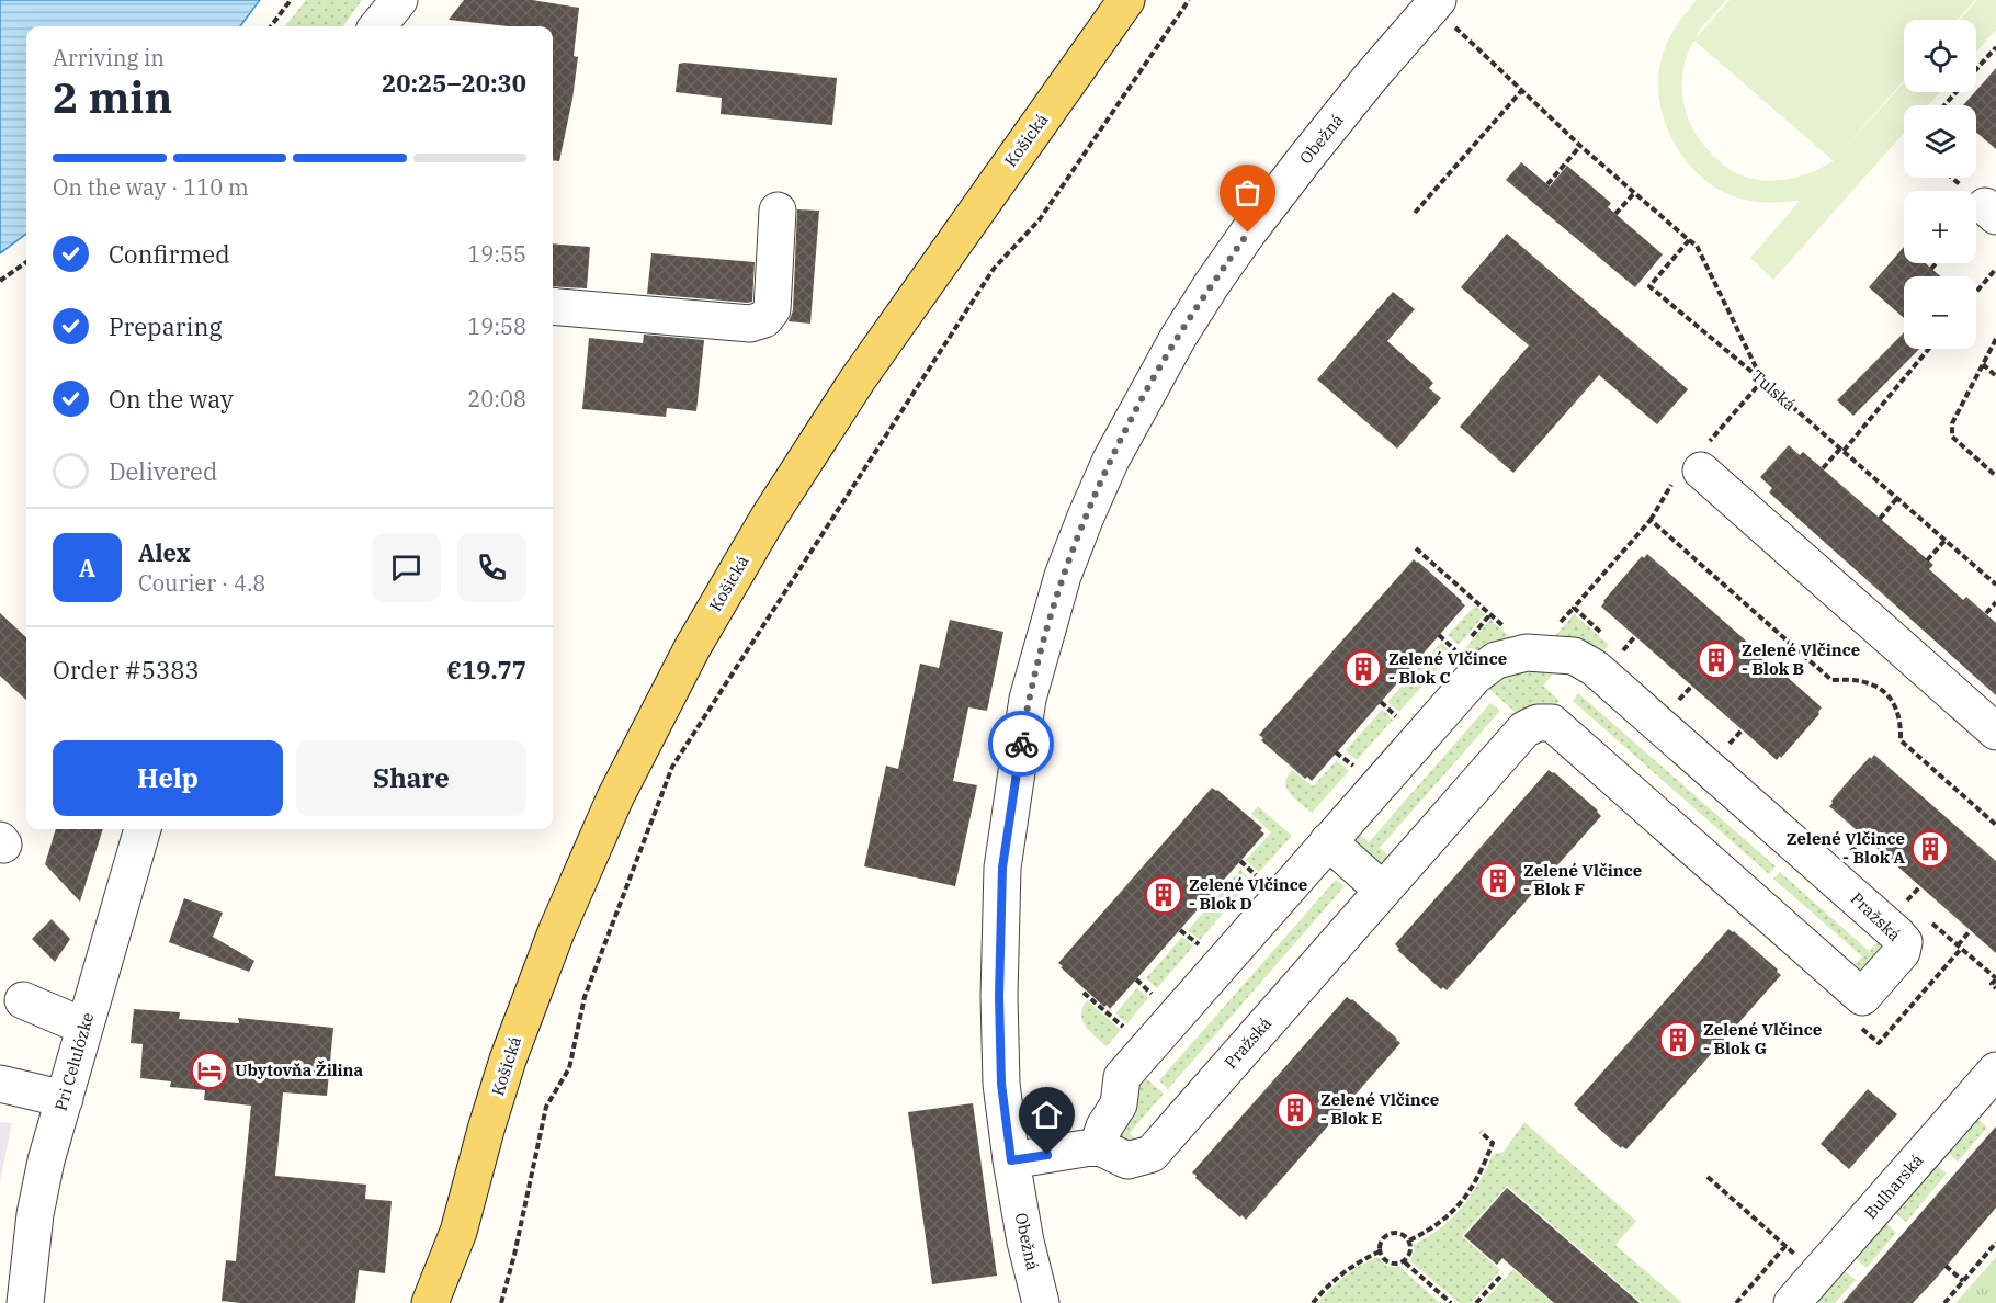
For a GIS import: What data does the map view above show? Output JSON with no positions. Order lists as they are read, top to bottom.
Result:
{
  "streets": {
    "main road": ["Košická"],
    "street": [
      "Obežná",
      "Pražská",
      "Pri Celulózke",
      "Bulharská"
    ],
    "path": ["Tulská"]
  },
  "places": {
    "building": [
      "Zelené Vlčince - Blok B",
      "Zelené Vlčince - Blok C",
      "Zelené Vlčince - Blok A",
      "Zelené Vlčince - Blok F",
      "Zelené Vlčince - Blok D",
      "Zelené Vlčince - Blok G",
      "Zelené Vlčince - Blok E"
    ],
    "hotel": ["Ubytovňa Žilina"]
  },
  "page": {
    "map_buttons": ["+", "−"],
    "heading": ["2 min", "Arriving in", "20:25–20:30"],
    "panel": [
      "Alex",
      "Courier · 4.8",
      "Order #5383",
      "€19.77"
    ],
    "bar": "On the way · 110 m",
    "list": [
      ["Confirmed", "19:55"],
      ["Preparing", "19:58"],
      ["On the way", "20:08"],
      "Delivered"
    ],
    "round": "A",
    "buttons": ["Help", "Share"]
  }
}
